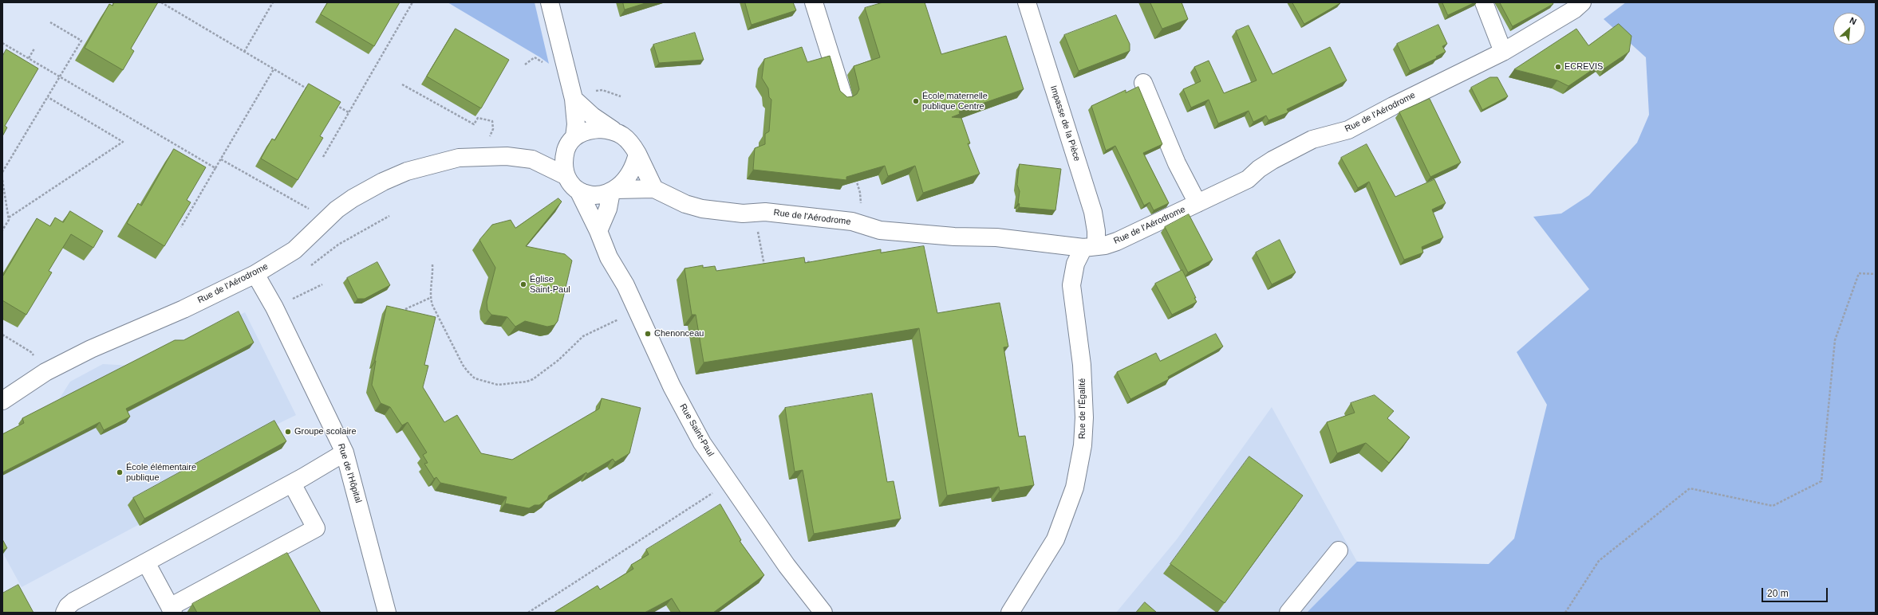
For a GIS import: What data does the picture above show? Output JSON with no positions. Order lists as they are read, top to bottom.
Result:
{
  "streets": {
    "street": [
      "Rue de l'Aérodrome",
      "Impasse de la Pièce",
      "Rue de l'Égalité",
      "Rue Saint-Paul",
      "Rue de l'Hôpital"
    ]
  },
  "crossings": [
    ["Rue de l'Aérodrome", "Impasse de la Pièce"],
    ["Rue de l'Aérodrome", "Rue de l'Égalité"],
    ["Rue de l'Aérodrome", "Rue Saint-Paul"],
    ["Rue de l'Aérodrome", "Rue de l'Hôpital"],
    ["Impasse de la Pièce", "Rue de l'Égalité"]
  ],
  "places": [
    "ECREVIS",
    "École maternelle publique Centre",
    "Église Saint-Paul",
    "Chenonceau",
    "Groupe scolaire",
    "École élémentaire publique"
  ],
  "scale_bar": "20 m",
  "north": "top right"
}
